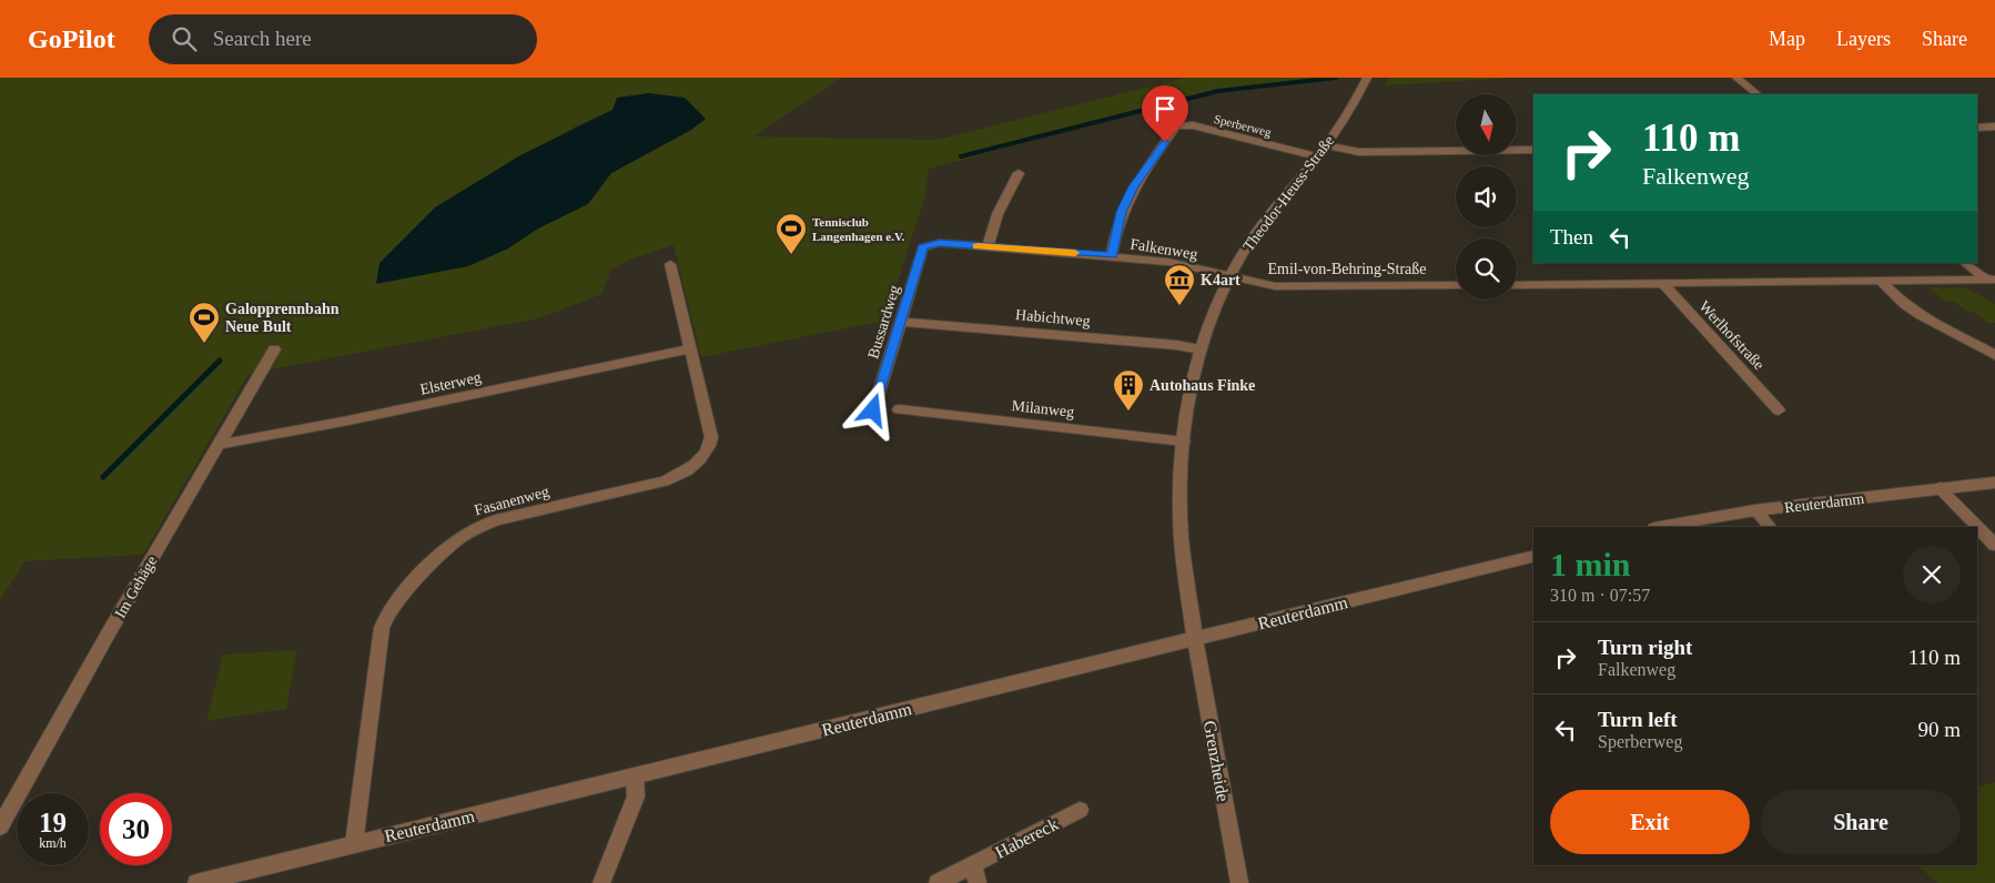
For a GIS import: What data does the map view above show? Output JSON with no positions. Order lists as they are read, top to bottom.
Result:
{
  "streets": {
    "street": [
      "Sperberweg",
      "Theodor-Heuss-Straße",
      "Falkenweg",
      "Emil-von-Behring-Straße",
      "Habichtweg",
      "Bussardweg",
      "Werlhofstraße",
      "Elsterweg",
      "Milanweg",
      "Fasanenweg",
      "Reuterdamm",
      "Im Gehäge",
      "Grenzheide",
      "Habereck"
    ]
  },
  "crossings": [
    ["Sperberweg", "Theodor-Heuss-Straße"],
    ["Sperberweg", "Falkenweg"],
    ["Theodor-Heuss-Straße", "Falkenweg"],
    ["Theodor-Heuss-Straße", "Emil-von-Behring-Straße"],
    ["Theodor-Heuss-Straße", "Habichtweg"],
    ["Theodor-Heuss-Straße", "Milanweg"],
    ["Theodor-Heuss-Straße", "Reuterdamm"],
    ["Theodor-Heuss-Straße", "Grenzheide"],
    ["Falkenweg", "Emil-von-Behring-Straße"],
    ["Falkenweg", "Bussardweg"],
    ["Habichtweg", "Bussardweg"],
    ["Elsterweg", "Fasanenweg"],
    ["Elsterweg", "Im Gehäge"],
    ["Fasanenweg", "Reuterdamm"],
    ["Reuterdamm", "Grenzheide"]
  ],
  "places": {
    "sports": ["Tennisclub Langenhagen e.V.", "Galopprennbahn Neue Bult"],
    "museum": ["K4art"],
    "building": ["Autohaus Finke"]
  },
  "north": "bottom",
  "page": {
    "header": "GoPilot",
    "search": "Search here",
    "nav": ["Map", "Layers", "Share"],
    "turn": ["110 m", "Falkenweg"],
    "then": "Then",
    "heading": ["1 min", "310 m · 07:57"],
    "list": [
      {
        "name": "Turn right",
        "note": "Falkenweg",
        "value": "110 m"
      },
      {
        "name": "Turn left",
        "note": "Sperberweg",
        "value": "90 m"
      }
    ],
    "buttons": ["Exit", "Share"],
    "speed": "19 km/h",
    "limit": "30"
  }
}
